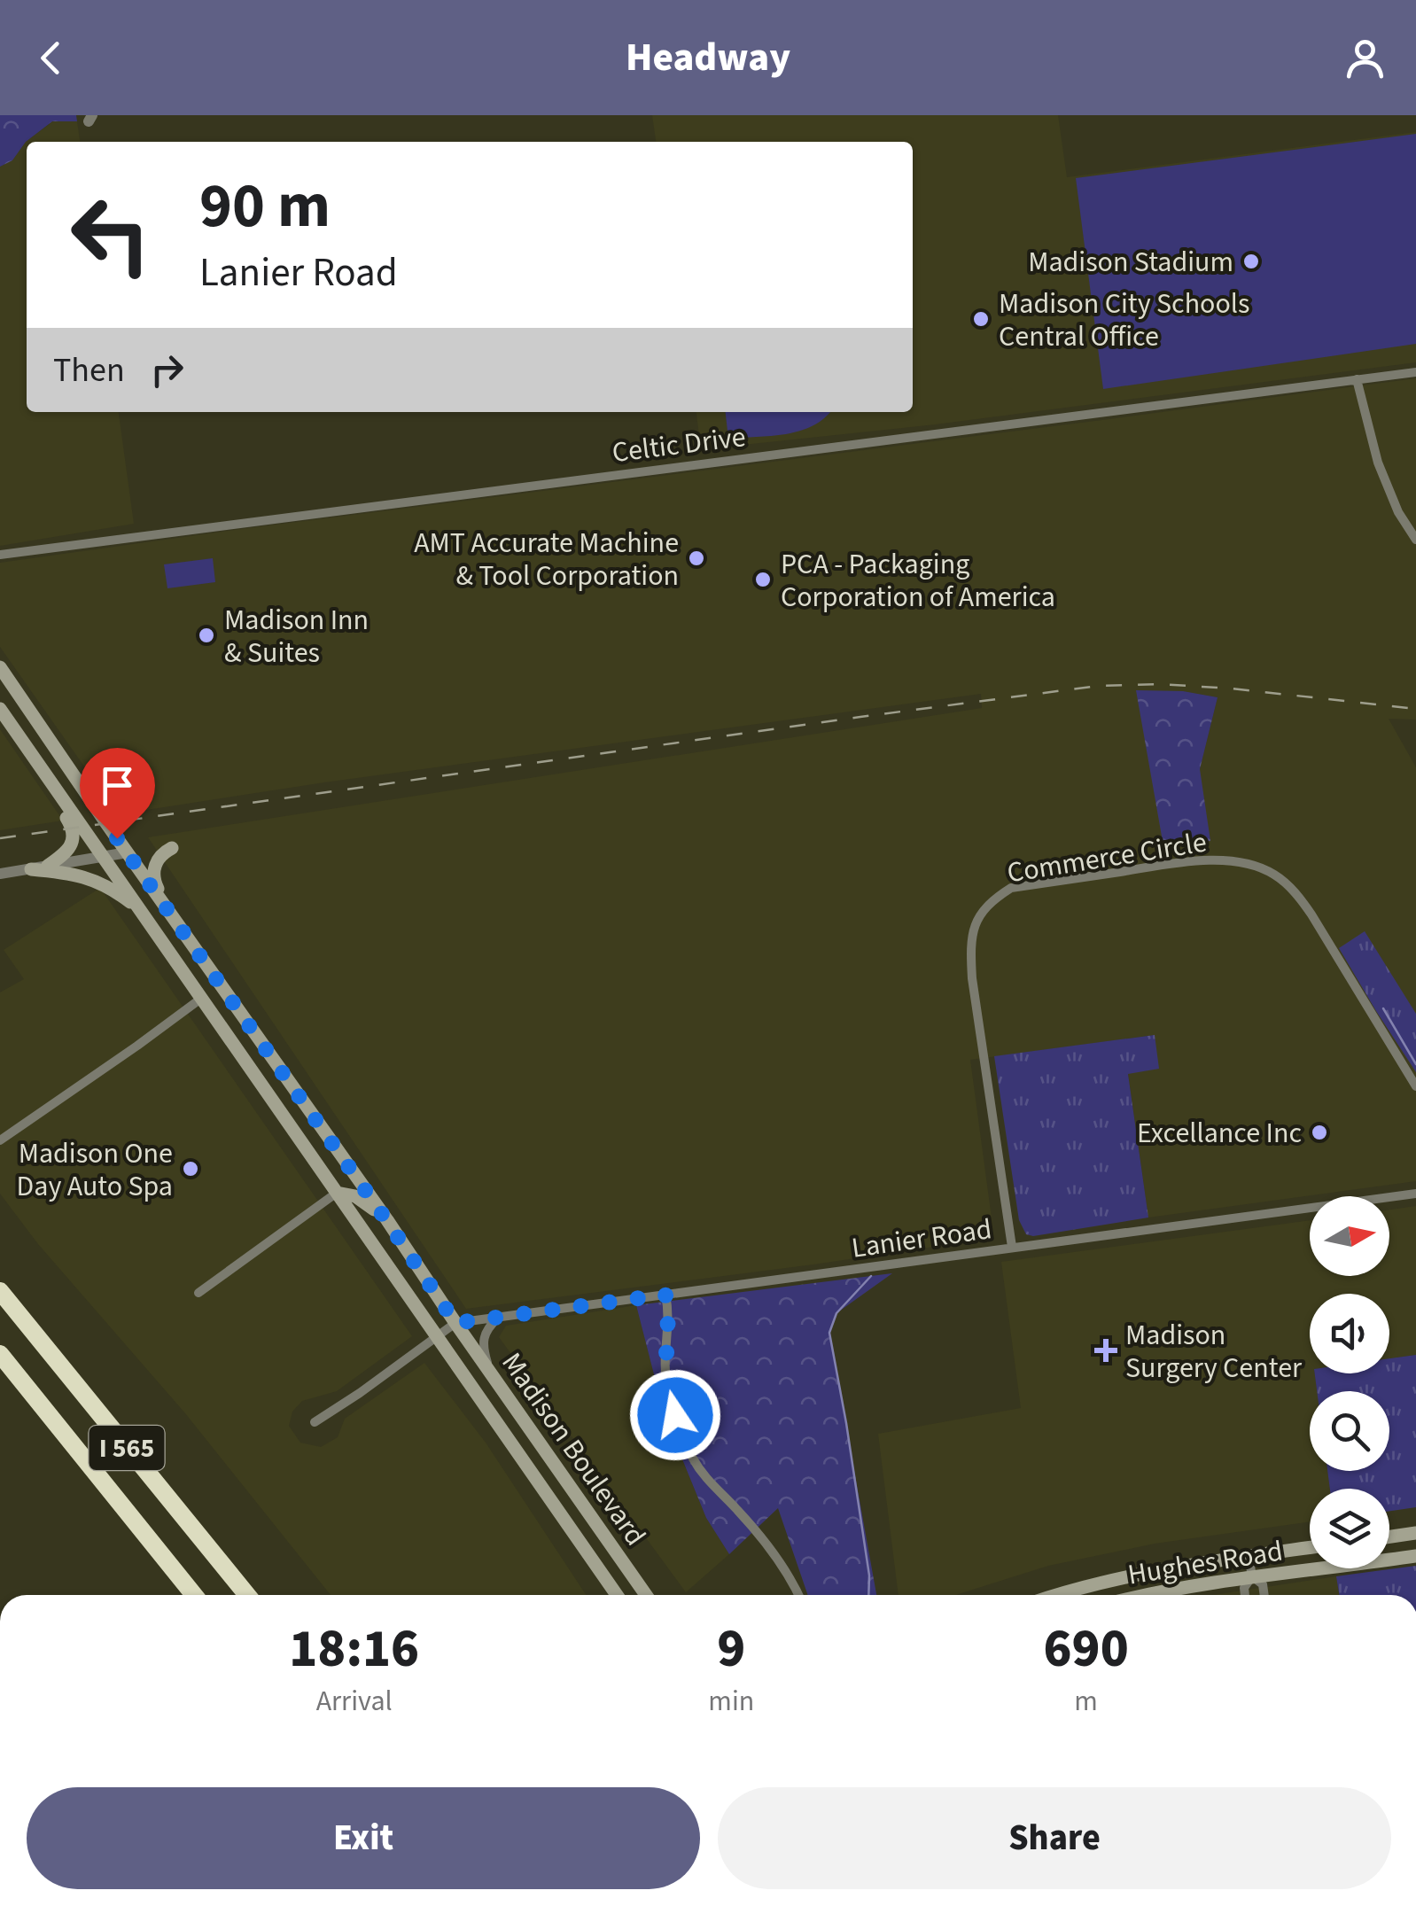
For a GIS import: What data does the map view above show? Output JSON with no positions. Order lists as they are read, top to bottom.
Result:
{
  "streets": {
    "highway": ["I 565"],
    "main road": ["Madison Boulevard", "Hughes Road"],
    "street": ["Celtic Drive", "Commerce Circle", "Lanier Road"]
  },
  "crossings": [
    ["Commerce Circle", "Lanier Road"],
    ["Lanier Road", "Madison Boulevard"]
  ],
  "places": {
    "other": [
      "Madison Stadium",
      "Madison City Schools Central Office",
      "AMT Accurate Machine & Tool Corporation",
      "PCA - Packaging Corporation of America",
      "Madison Inn & Suites",
      "Excellance Inc",
      "Madison One Day Auto Spa"
    ],
    "health": ["Madison Surgery Center"]
  },
  "north": "right",
  "page": {
    "header": "Headway",
    "turn": ["90 m", "Lanier Road"],
    "then": "Then",
    "eta": [
      "18:16",
      "Arrival",
      "9",
      "min",
      "690",
      "m"
    ],
    "buttons": ["Exit", "Share"]
  }
}
